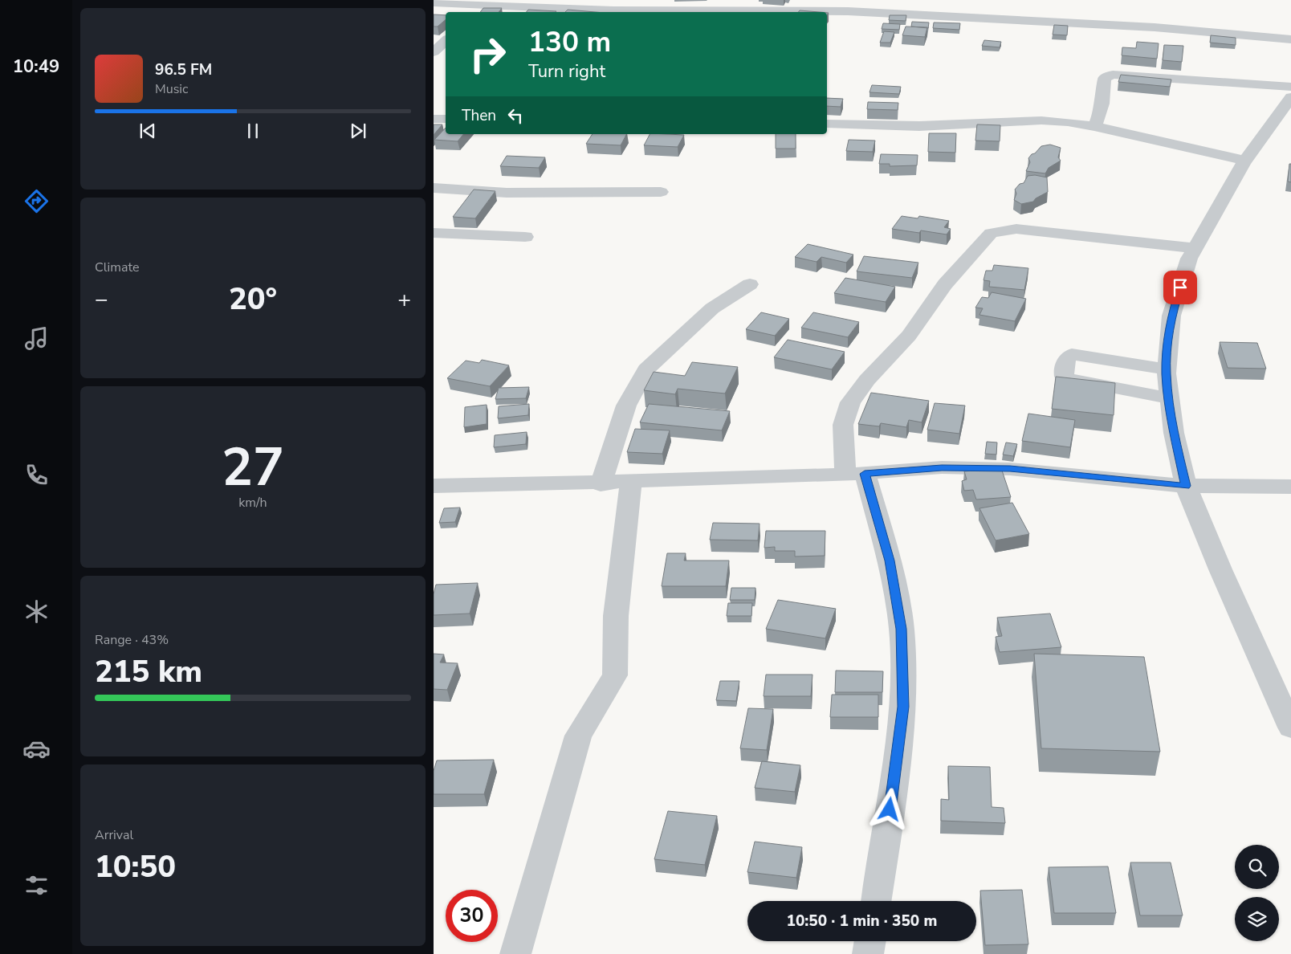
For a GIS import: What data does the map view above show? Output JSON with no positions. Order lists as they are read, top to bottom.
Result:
{
  "page": {
    "tabs": "10:49",
    "turn": ["130 m", "Turn right"],
    "song": ["96.5 FM", "Music"],
    "then": "Then",
    "tile": [
      "Climate",
      ["27", "km/h"],
      ["Range · 43%", "215 km"],
      ["Arrival", "10:50"]
    ],
    "heat": ["−", "20°", "+"],
    "limit": "30",
    "trip": "10:50 · 1 min · 350 m"
  }
}
